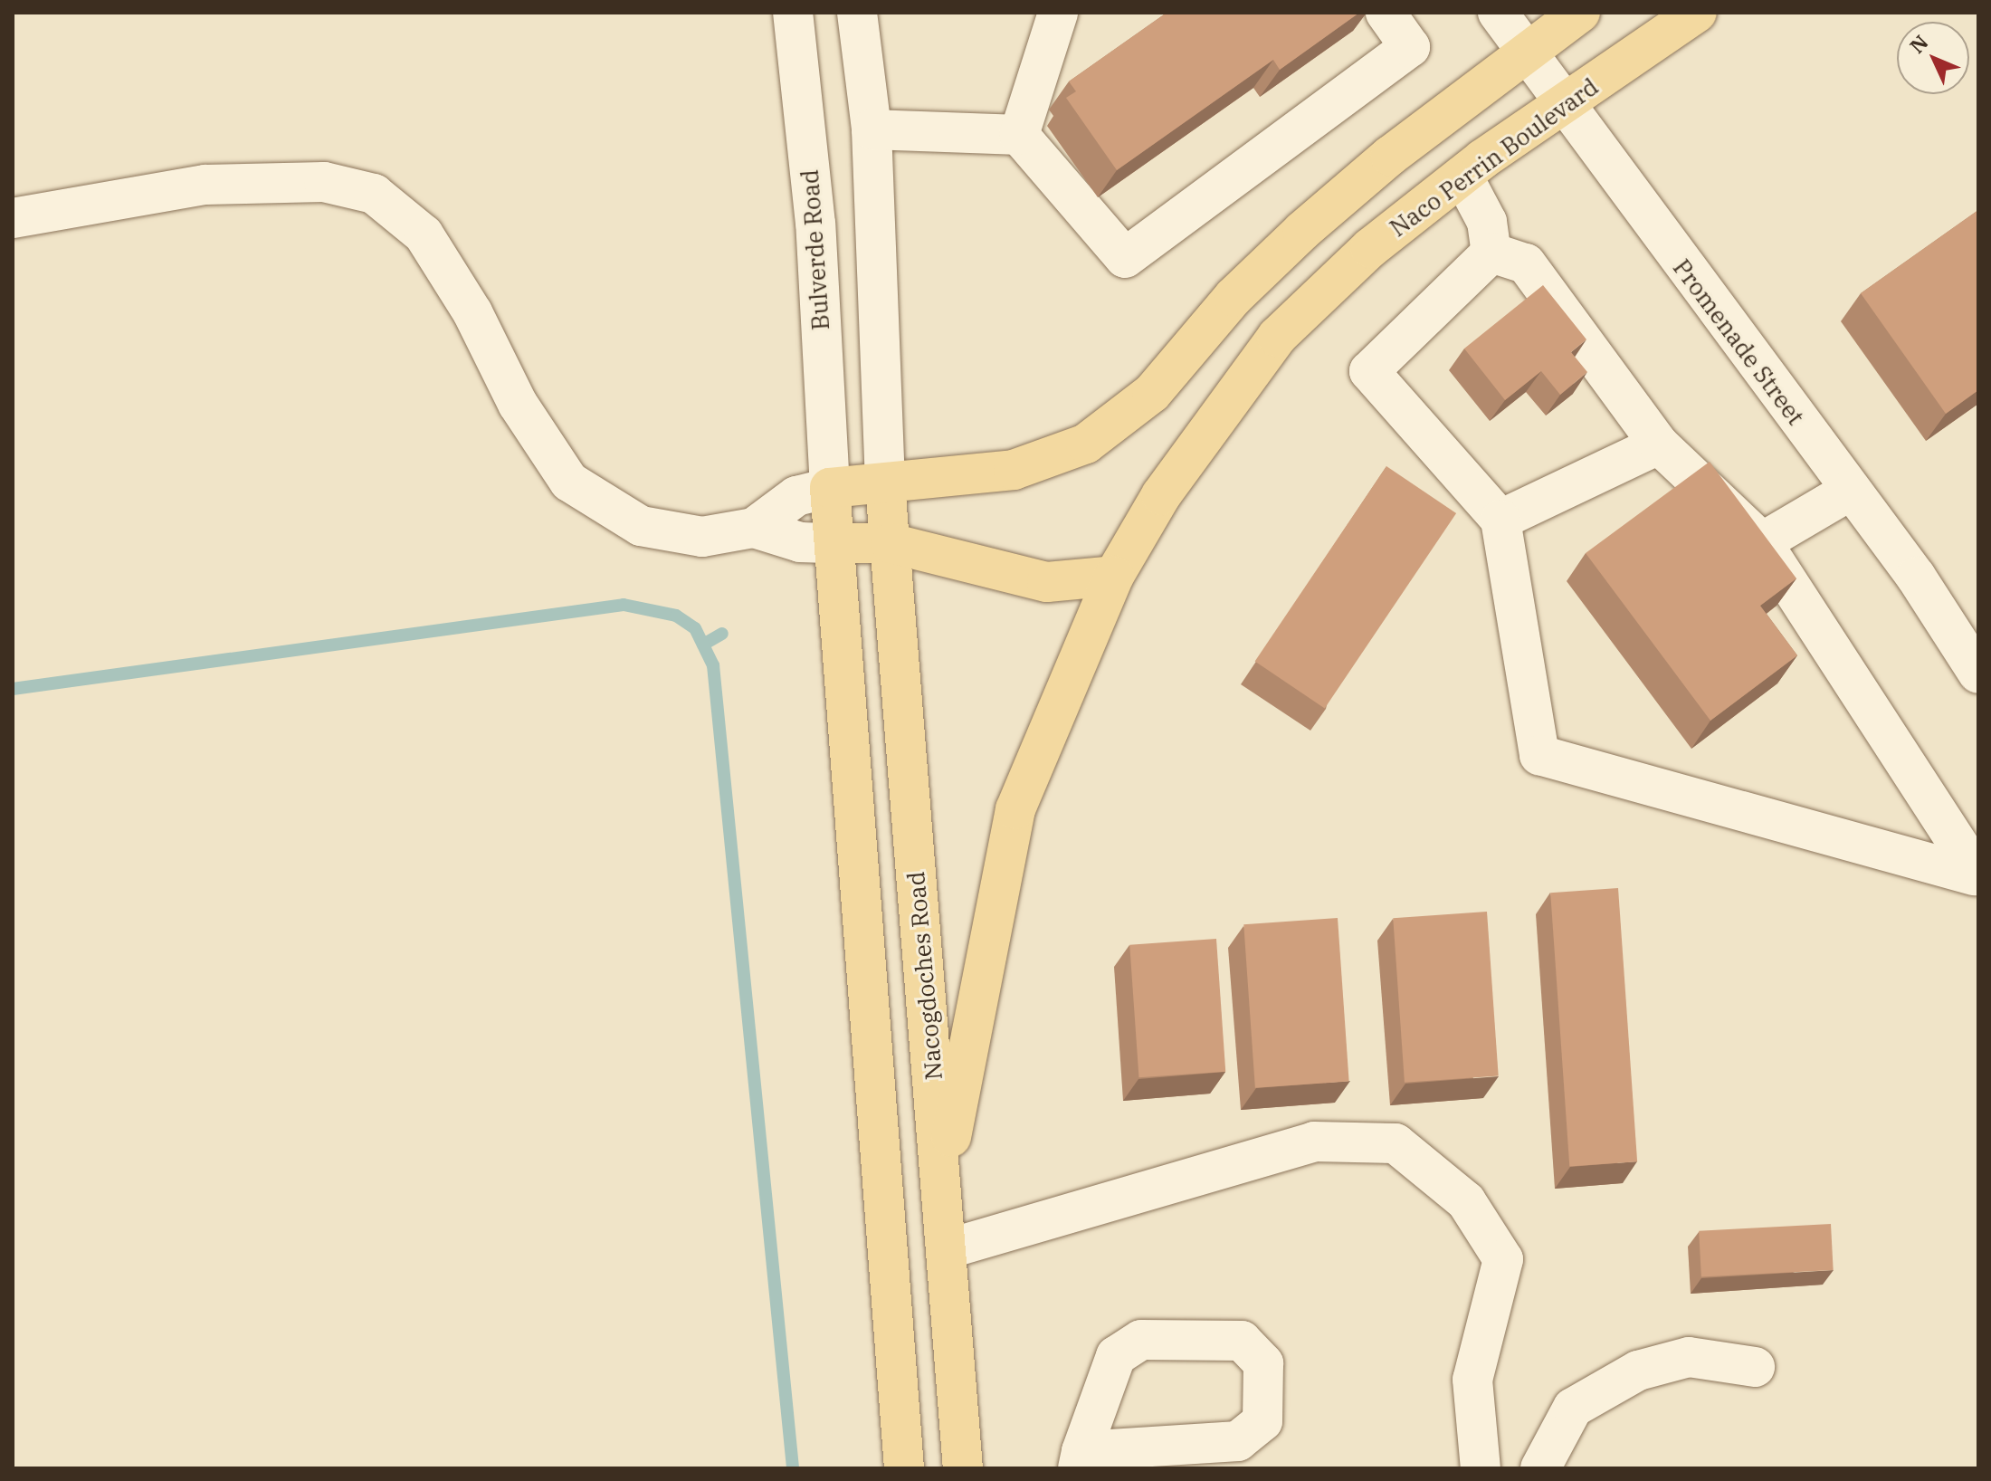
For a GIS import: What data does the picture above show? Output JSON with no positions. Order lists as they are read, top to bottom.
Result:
{
  "streets": {
    "main road": ["Naco Perrin Boulevard", "Nacogdoches Road"],
    "street": ["Bulverde Road", "Promenade Street"]
  },
  "crossings": [
    ["Naco Perrin Boulevard", "Promenade Street"],
    ["Naco Perrin Boulevard", "Nacogdoches Road"]
  ],
  "north": "top left"
}
